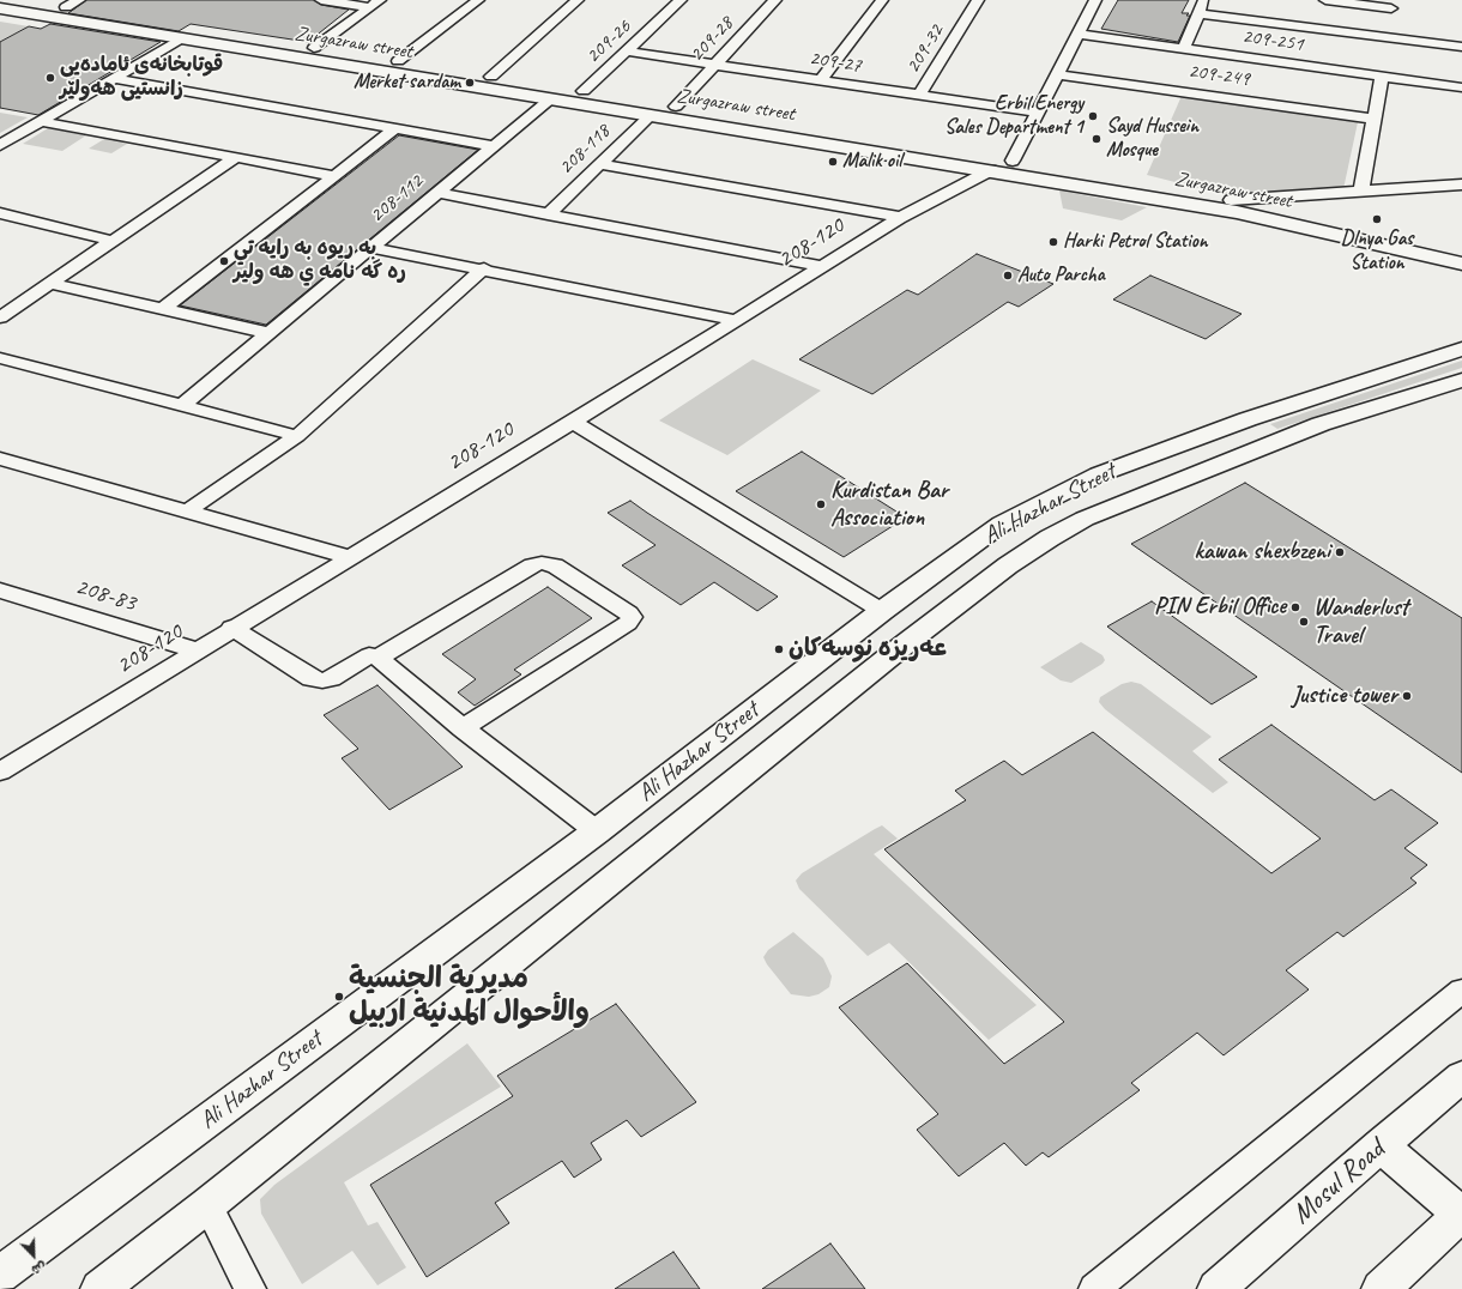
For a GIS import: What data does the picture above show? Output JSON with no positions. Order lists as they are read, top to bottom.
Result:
{
  "streets": {
    "main road": ["Zurgazraw street", "Ali Hazhar Street", "Mosul Road"],
    "street": [
      "209-28",
      "209-251",
      "209-26",
      "209-32",
      "209-27",
      "209-249",
      "208-118",
      "208-112",
      "208-120",
      "208-83"
    ]
  },
  "crossings": [
    ["209-28", "Zurgazraw street"],
    ["209-28", "209-27"],
    ["209-26", "Zurgazraw street"],
    ["209-26", "209-27"],
    ["Zurgazraw street", "208-118"],
    ["Zurgazraw street", "208-112"],
    ["Zurgazraw street", "208-120"],
    ["209-32", "209-27"],
    ["208-120", "208-83"]
  ],
  "places": [
    "قوتابخانەی ئامادەیی زانستیی هەولێر",
    "Merket sardam",
    "Erbil Energy Sales Department 1",
    "Sayd Hussein Mosque",
    "Malik oil",
    "Dlnya Gas Station",
    "Harki Petrol Station",
    "به ريوه به رايه تي ره گه نامه ي هه ولير",
    "Auto Parcha",
    "Kurdistan Bar Association",
    "kawan shexbzeni",
    "PIN Erbil Office",
    "Wanderlust Travel",
    "عەریزە نوسەکان",
    "Justice tower",
    "مديرية الجنسية والأحوال المدنية اربيل"
  ],
  "north": "bottom right"
}
